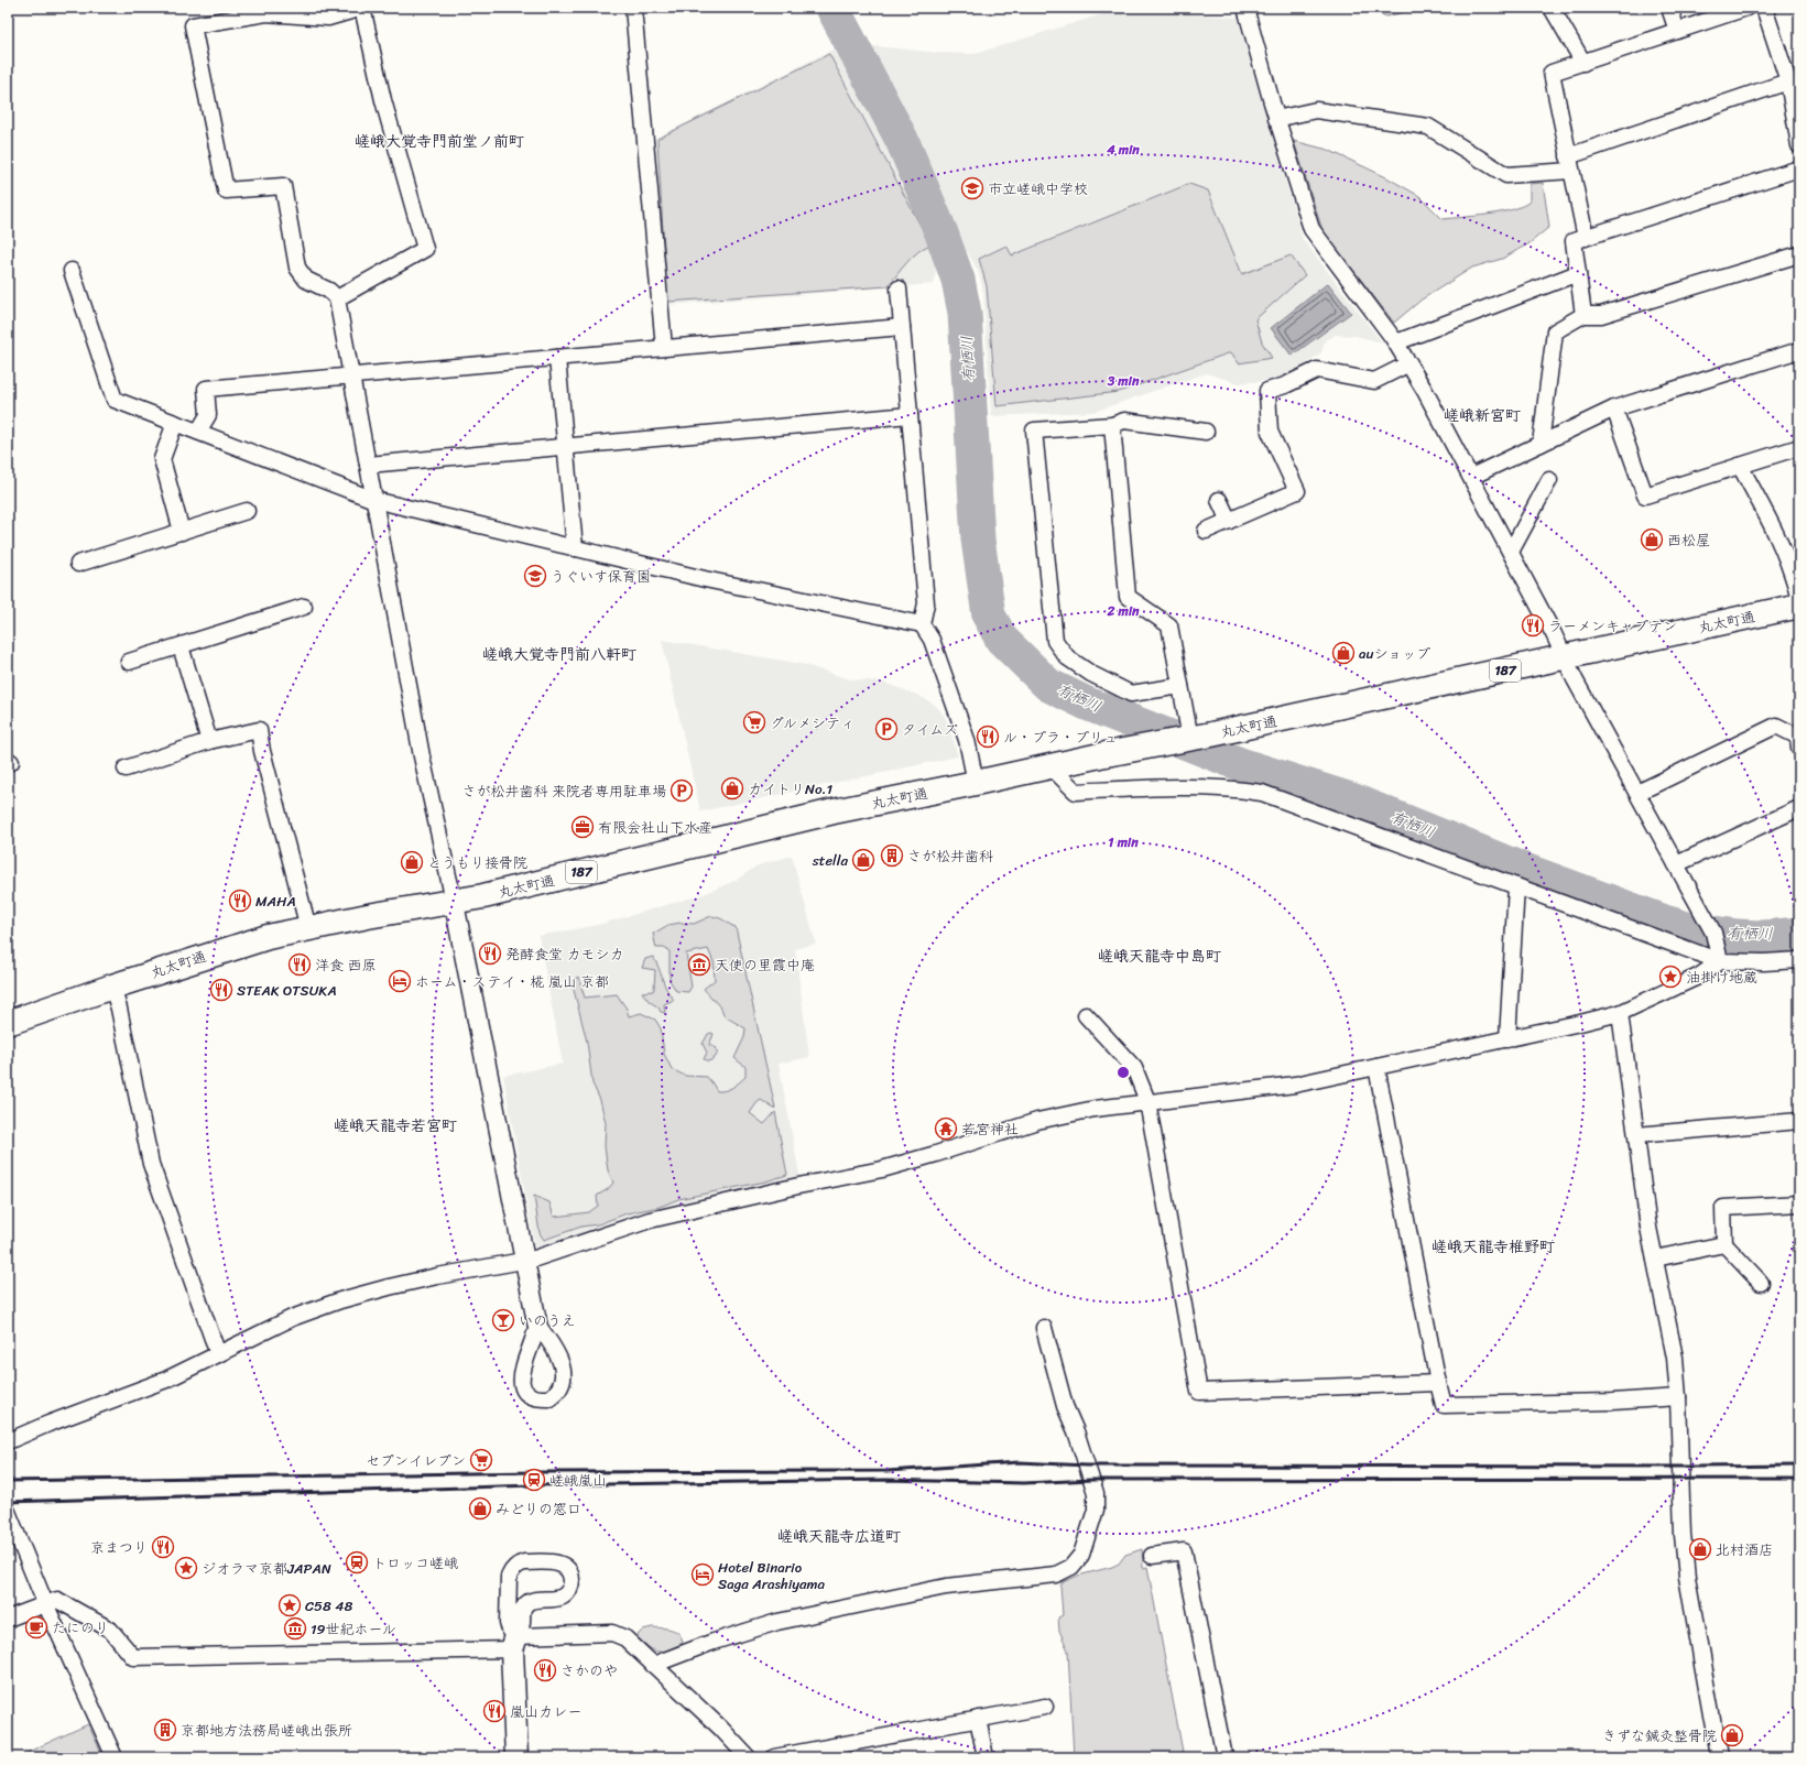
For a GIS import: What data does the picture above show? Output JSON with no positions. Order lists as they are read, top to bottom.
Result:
{
  "streets": {
    "main road": ["丸太町通", "187"]
  },
  "districts": [
    "嵯峨大覚寺門前堂ノ前町",
    "嵯峨新宮町",
    "嵯峨大覚寺門前八軒町",
    "嵯峨天龍寺中島町",
    "嵯峨天龍寺若宮町",
    "嵯峨天龍寺椎野町",
    "嵯峨天龍寺広道町"
  ],
  "water": ["有栖川"],
  "places": {
    "school or university": ["市立嵯峨中学校", "うぐいす保育園"],
    "shop": [
      "西松屋",
      "auショップ",
      "カイトリNo.1",
      "stella",
      "とうもり接骨院",
      "みどりの窓口",
      "北村酒店",
      "きずな鍼灸整骨院"
    ],
    "restaurant": [
      "ラーメンキャプテン",
      "ル・プラ・プリュ",
      "MAHA",
      "発酵食堂 カモシカ",
      "洋食 西原",
      "STEAK OTSUKA",
      "京まつり",
      "さかのや",
      "嵐山カレー"
    ],
    "supermarket": ["グルメシティ", "セブンイレブン"],
    "parking": ["タイムズ", "さが松井歯科 来院者専用駐車場"],
    "office": ["有限会社山下水産"],
    "building": ["さが松井歯科", "京都地方法務局嵯峨出張所"],
    "museum": ["天使の里霞中庵", "19世紀ホール"],
    "place": ["油掛け地蔵", "ジオラマ京都JAPAN", "C58 48"],
    "hotel": ["ホーム・ステイ・椛 嵐山 京都", "Hotel Binario Saga Arashiyama"],
    "temple": ["若宮神社"],
    "bar": ["いのうえ"],
    "station": ["嵯峨嵐山", "トロッコ嵯峨"],
    "cafe": ["たにのり"]
  },
  "rings": [
    "4 min",
    "3 min",
    "2 min",
    "1 min"
  ]
}
